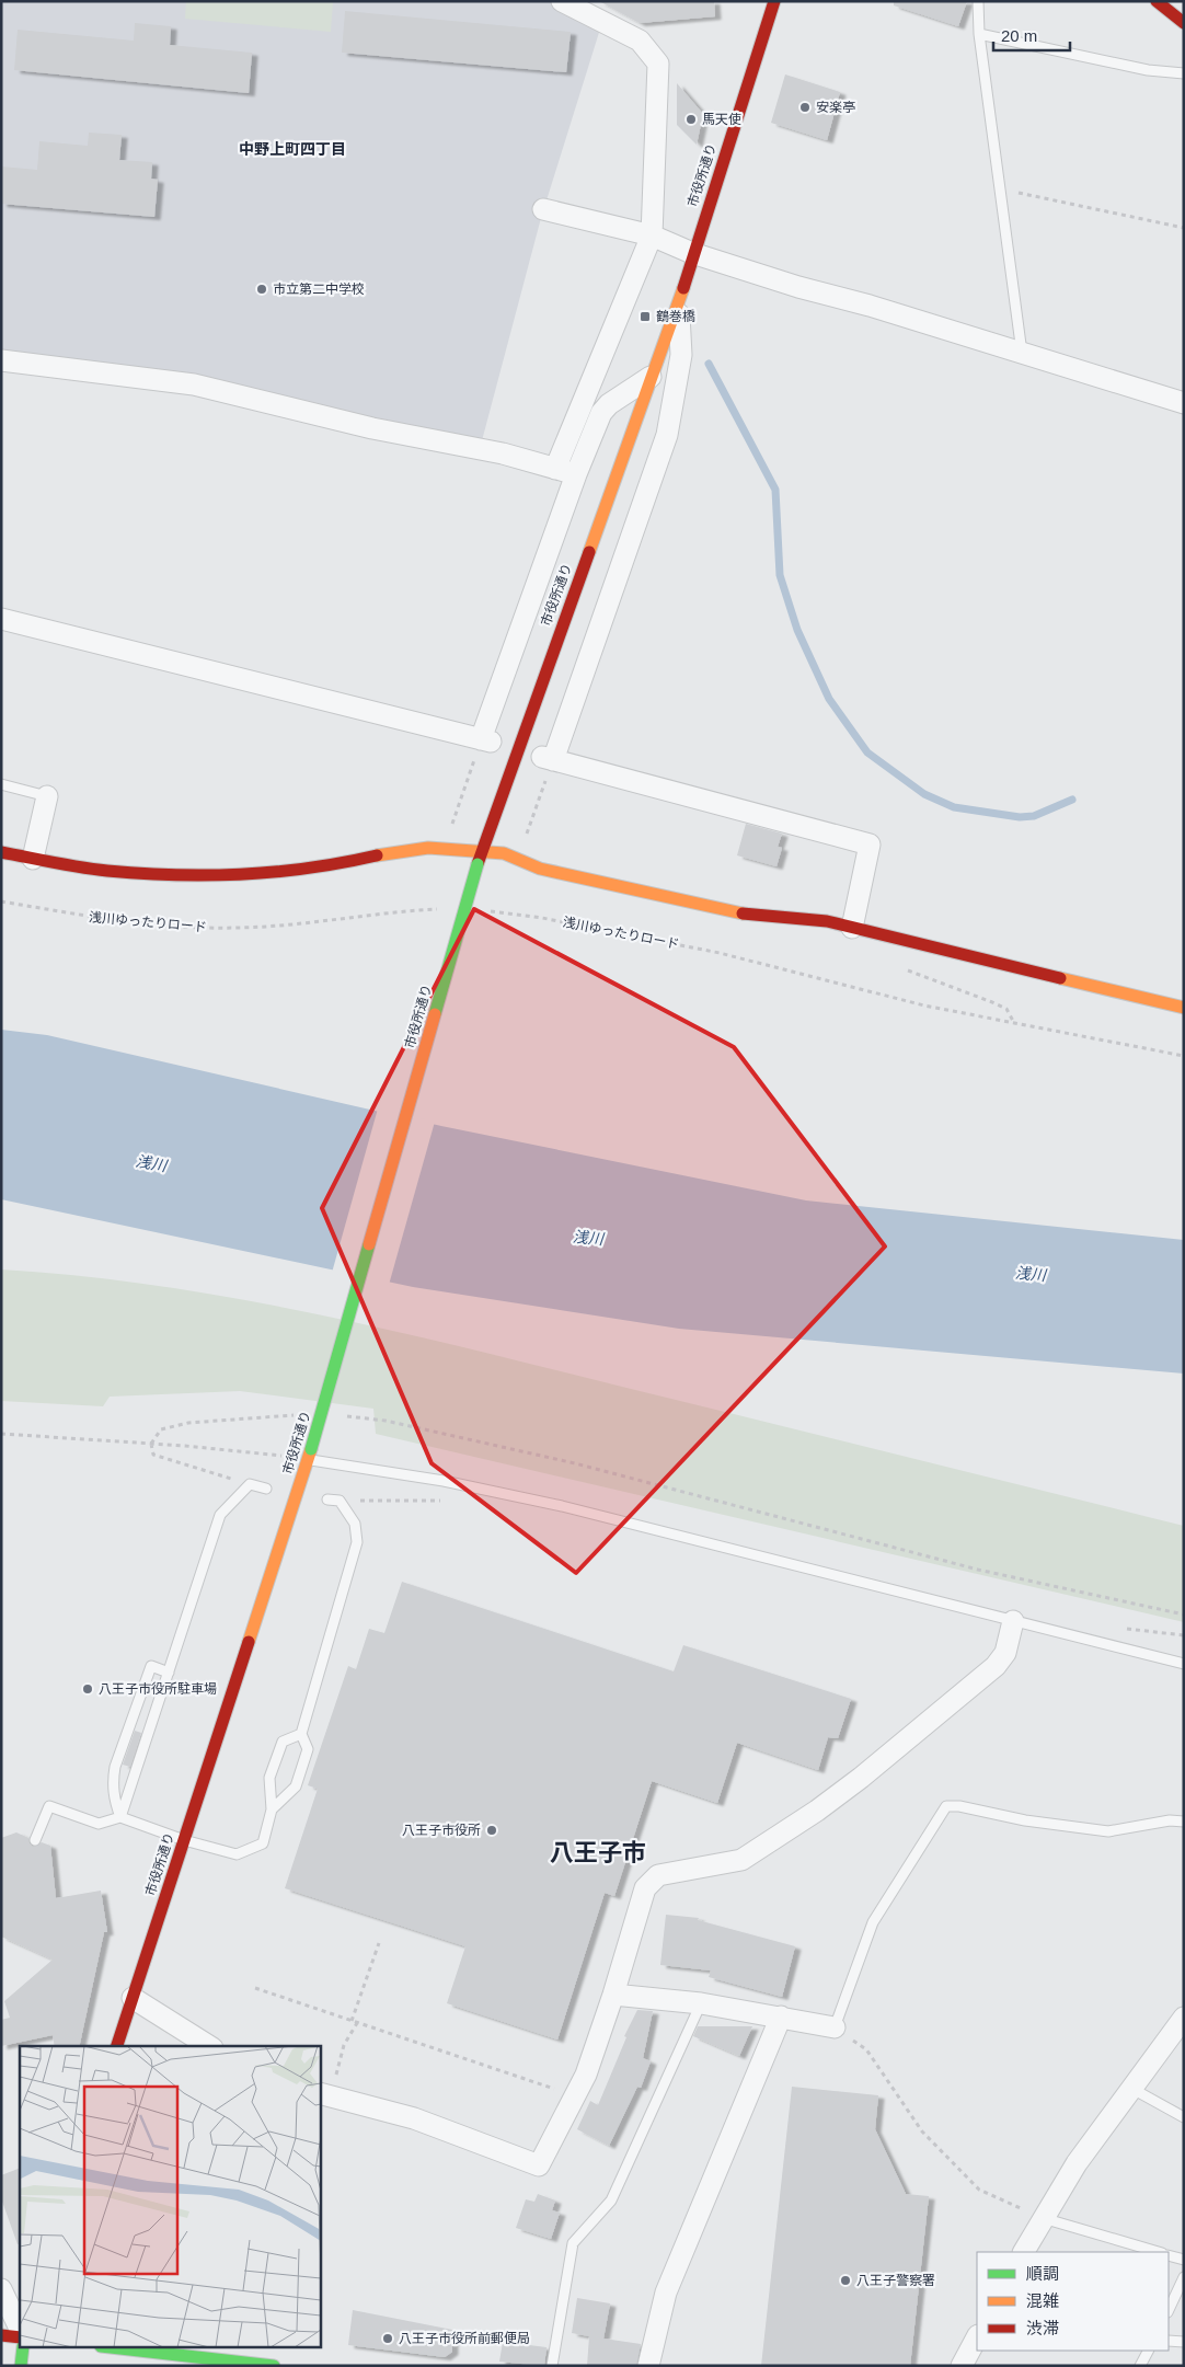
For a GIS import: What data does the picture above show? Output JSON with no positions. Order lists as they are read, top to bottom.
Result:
{
  "streets": {
    "street": ["市役所通り"],
    "path": ["浅川ゆったりロード"]
  },
  "districts": ["中野上町四丁目", "八王子市"],
  "water": ["浅川"],
  "places": {
    "other": [
      "安楽亭",
      "馬天使",
      "市立第二中学校",
      "八王子市役所駐車場",
      "八王子市役所",
      "八王子警察署",
      "八王子市役所前郵便局"
    ],
    "transit": ["鶴巻橋"]
  },
  "legend": ["順調", "混雑", "渋滞"],
  "scale_bar": "20 m"
}
